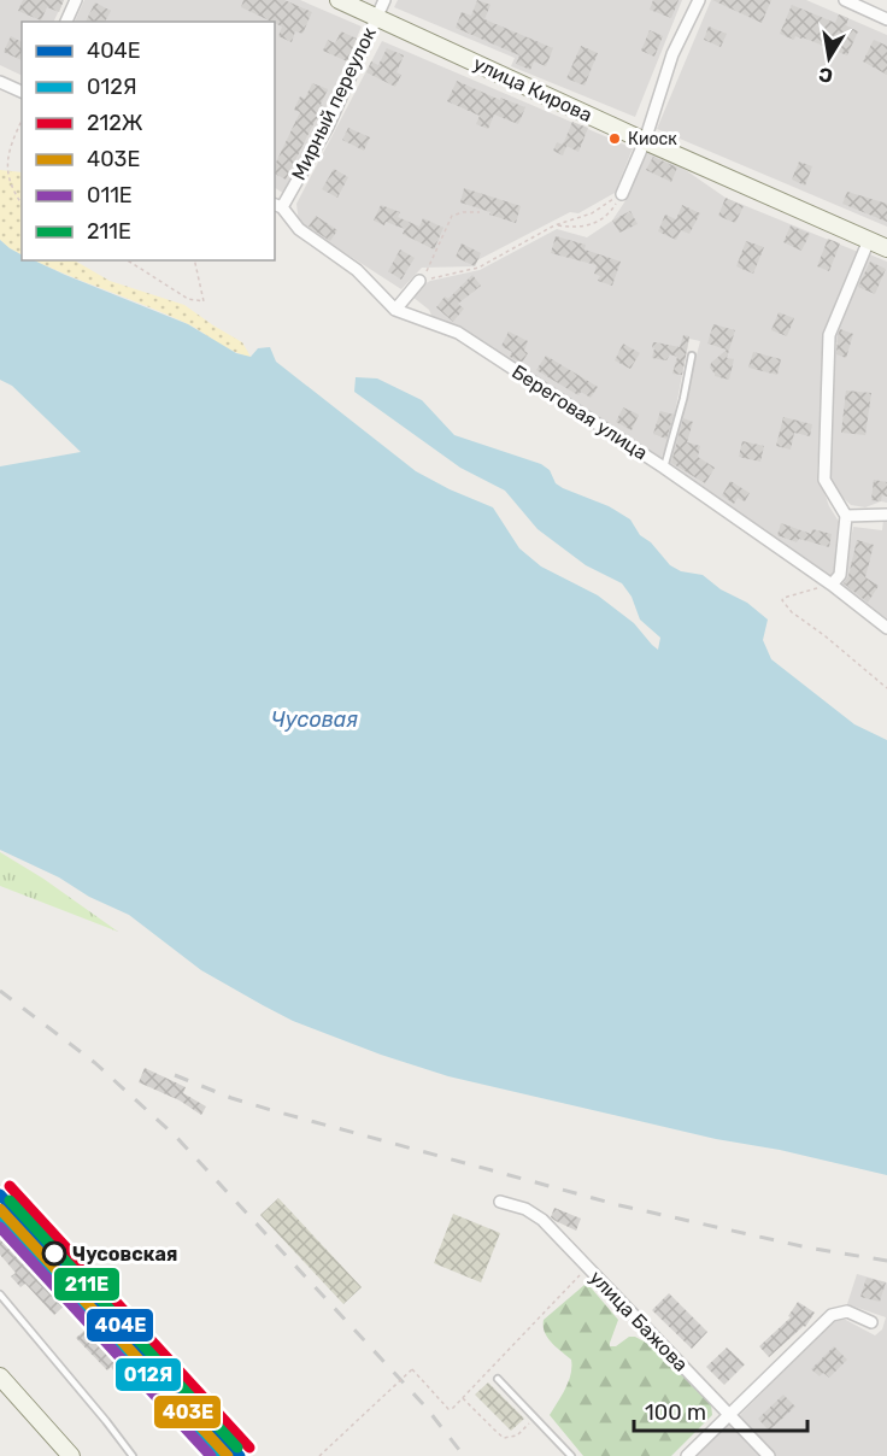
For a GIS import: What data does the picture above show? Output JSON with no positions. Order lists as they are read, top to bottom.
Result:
{
  "streets": {
    "street": [
      "улица Кирова",
      "Мирный переулок",
      "Береговая улица",
      "улица Бажова"
    ]
  },
  "crossings": [
    ["улица Кирова", "Мирный переулок"],
    ["Мирный переулок", "Береговая улица"]
  ],
  "water": ["Чусовая"],
  "places": ["Киоск", "Чусовская"],
  "lines": [
    "transit line 212Ж",
    "transit line 404Е",
    "transit line 211Е",
    "transit line 403Е",
    "transit line 012Я",
    "transit line 011Е"
  ],
  "legend": [
    "404Е",
    "012Я",
    "212Ж",
    "403Е",
    "011Е",
    "211Е"
  ],
  "scale_bar": "100 m",
  "north": "bottom"
}
